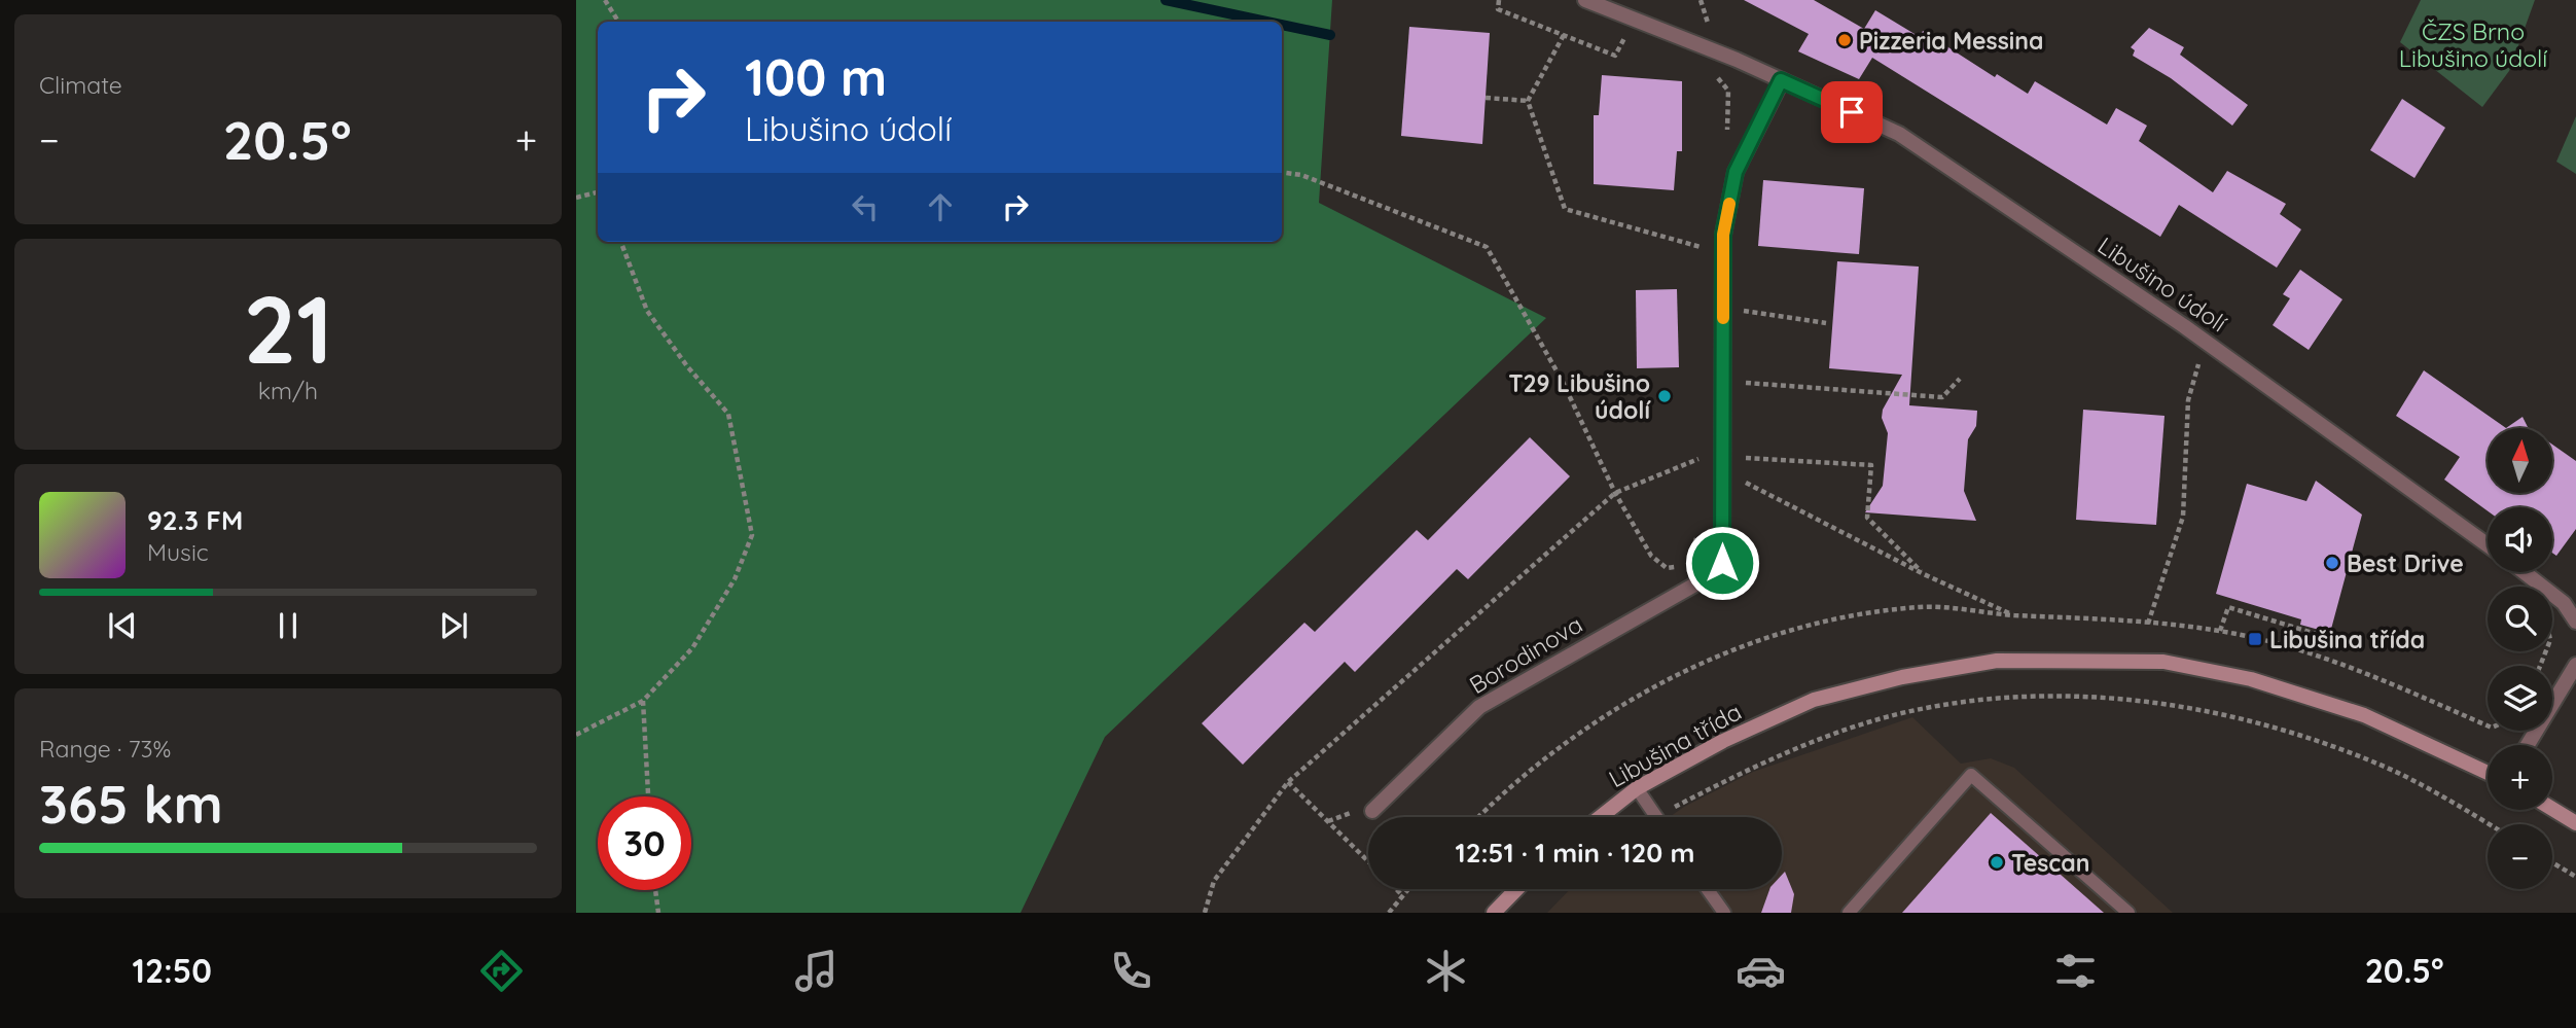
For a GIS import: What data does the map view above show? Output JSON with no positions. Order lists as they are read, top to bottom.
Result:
{
  "streets": {
    "street": ["Libušino údolí", "Borodinova", "Libušina třída"]
  },
  "crossings": [
    ["Libušino údolí", "Borodinova"]
  ],
  "parks": ["ČZS Brno Libušino údolí"],
  "places": {
    "other": [
      "Pizzeria Messina",
      "T29 Libušino údolí",
      "Best Drive",
      "Tescan"
    ],
    "transit": ["Libušina třída"]
  },
  "north": "top",
  "page": {
    "tile": [
      "Climate",
      ["21", "km/h"],
      ["Range · 73%", "365 km"]
    ],
    "turn": ["100 m", "Libušino údolí"],
    "heat": ["−", "20.5°", "+"],
    "map_buttons": ["+", "−"],
    "song": ["92.3 FM", "Music"],
    "limit": "30",
    "trip": "12:51 · 1 min · 120 m",
    "tabs": ["12:50", "20.5°"]
  }
}
